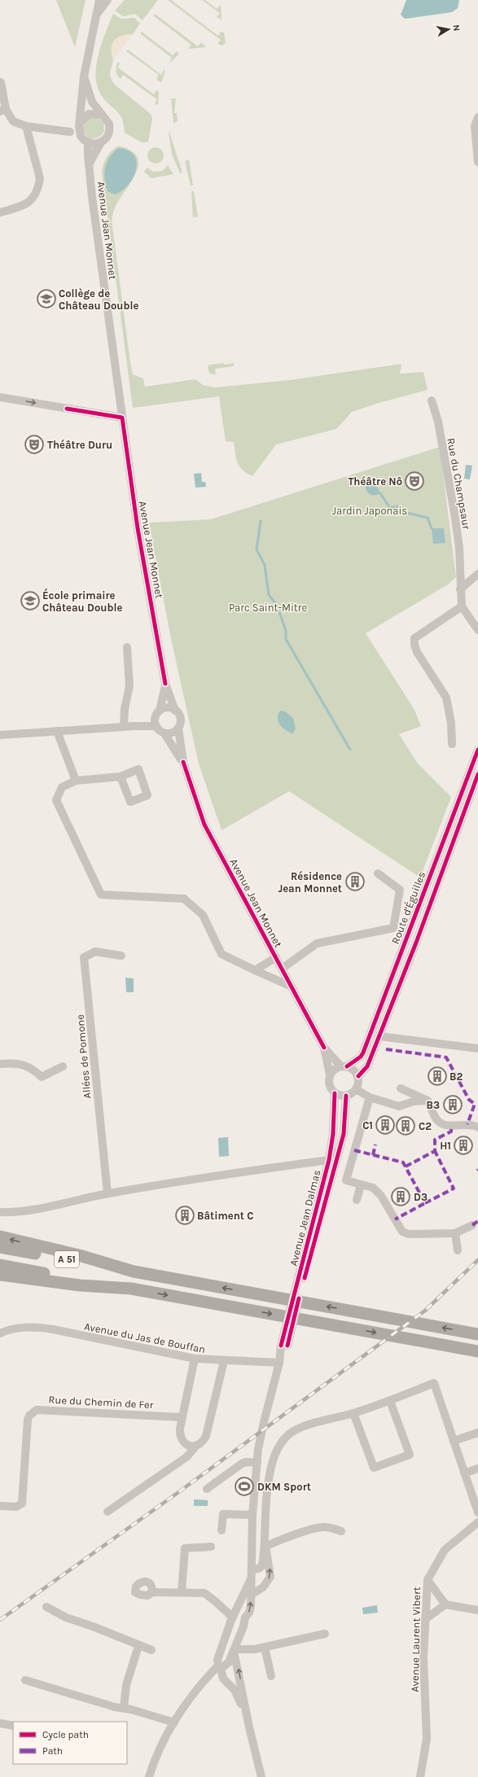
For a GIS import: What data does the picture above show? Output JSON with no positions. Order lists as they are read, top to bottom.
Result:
{
  "streets": {
    "highway": ["A 51"],
    "street": [
      "Avenue Jean Monnet",
      "Rue du Champsaur",
      "Route d'Éguilles",
      "Allées de Pomone",
      "Avenue Jean Dalmas",
      "Avenue du Jas de Bouffan",
      "Rue du Chemin de Fer",
      "Avenue Laurent Vibert"
    ]
  },
  "crossings": [
    ["Avenue Jean Monnet", "Route d'Éguilles"],
    ["Avenue Jean Monnet", "Avenue Jean Dalmas"],
    ["Route d'Éguilles", "Avenue Jean Dalmas"],
    ["Avenue Jean Dalmas", "Avenue du Jas de Bouffan"]
  ],
  "parks": ["Jardin Japonais", "Parc Saint-Mitre"],
  "places": {
    "school or university": ["Collège de Château Double", "École primaire Château Double"],
    "theatre": ["Théâtre Duru", "Théâtre Nô"],
    "building": [
      "Résidence Jean Monnet",
      "B2",
      "B3",
      "C1",
      "C2",
      "H1",
      "D3",
      "Bâtiment C"
    ],
    "sports": ["DKM Sport"]
  },
  "legend": ["Cycle path", "Path"],
  "north": "right"
}
